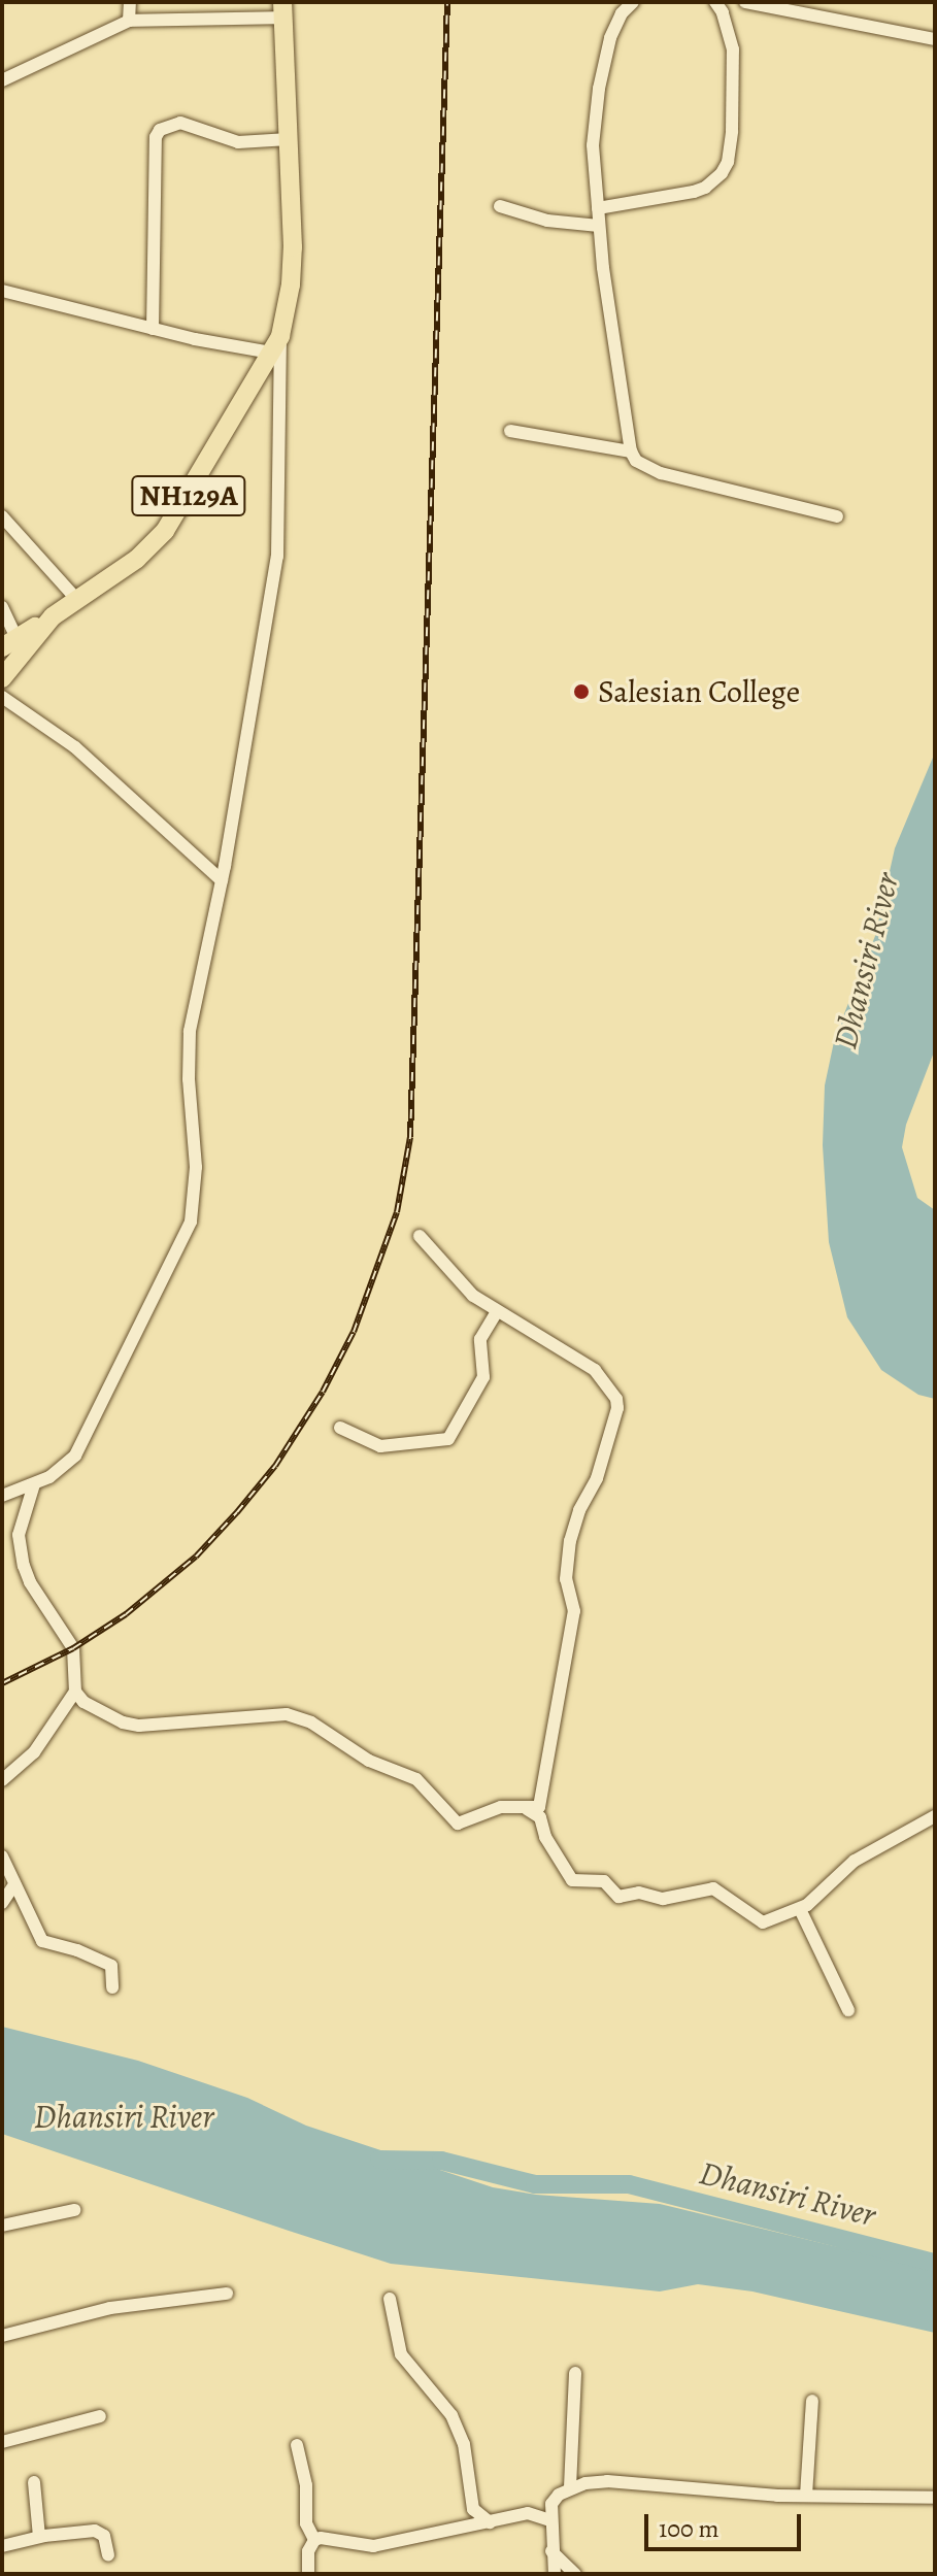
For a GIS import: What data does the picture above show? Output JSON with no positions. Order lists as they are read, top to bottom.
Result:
{
  "streets": {
    "highway": ["NH129A"]
  },
  "water": ["Dhansiri River"],
  "places": ["Salesian College"],
  "scale_bar": "100 m"
}
